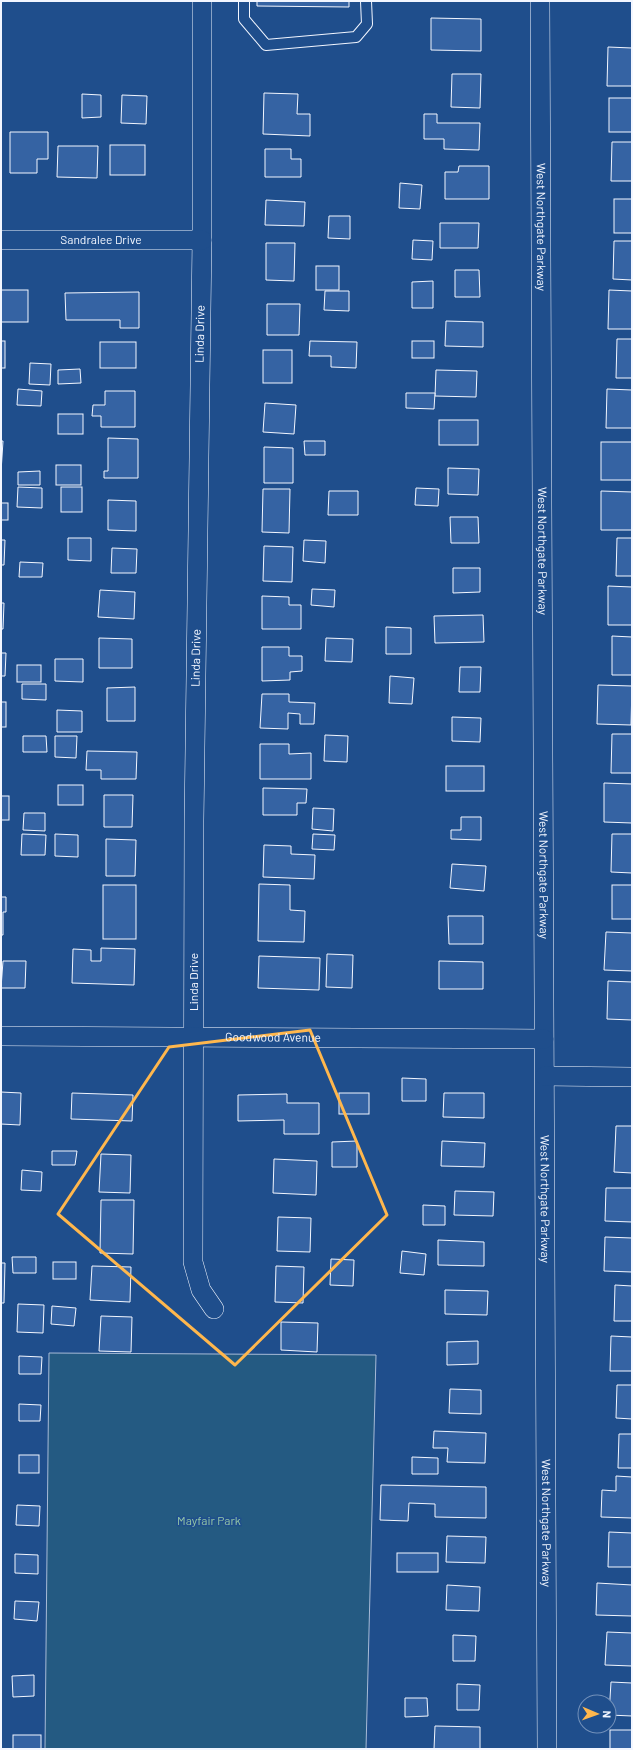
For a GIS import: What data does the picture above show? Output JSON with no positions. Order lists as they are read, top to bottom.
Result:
{
  "streets": {
    "street": [
      "West Northgate Parkway",
      "Sandralee Drive",
      "Linda Drive",
      "Goodwood Avenue"
    ]
  },
  "crossings": [
    ["West Northgate Parkway", "Goodwood Avenue"],
    ["Sandralee Drive", "Linda Drive"],
    ["Linda Drive", "Goodwood Avenue"]
  ],
  "parks": ["Mayfair Park"],
  "north": "right"
}
